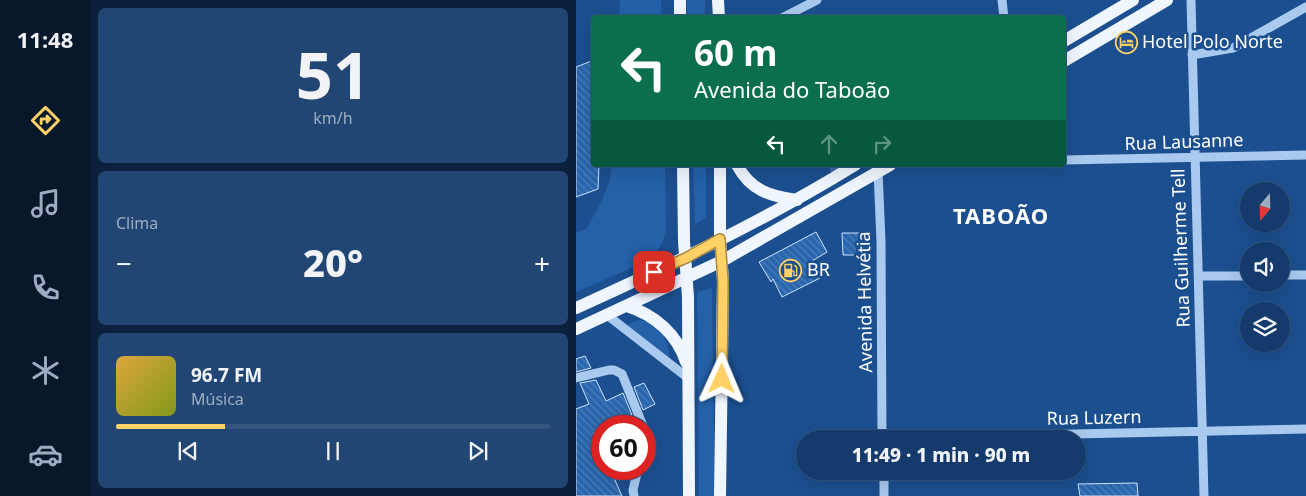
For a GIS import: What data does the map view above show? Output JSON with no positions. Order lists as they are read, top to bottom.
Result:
{
  "streets": {
    "street": [
      "Rua Lausanne",
      "Rua Guilherme Tell",
      "Avenida Helvétia",
      "Rua Luzern"
    ]
  },
  "crossings": [
    ["Rua Lausanne", "Rua Guilherme Tell"],
    ["Rua Guilherme Tell", "Rua Luzern"]
  ],
  "districts": ["TABOÃO"],
  "places": {
    "hotel": ["Hotel Polo Norte"],
    "fuel station": ["BR"]
  },
  "north": "bottom",
  "page": {
    "tabs": "11:48",
    "tile": [
      ["51", "km/h"],
      "Clima"
    ],
    "turn": ["60 m", "Avenida do Taboão"],
    "heat": ["−", "20°", "+"],
    "song": ["96.7 FM", "Música"],
    "limit": "60",
    "trip": "11:49 · 1 min · 90 m"
  }
}
